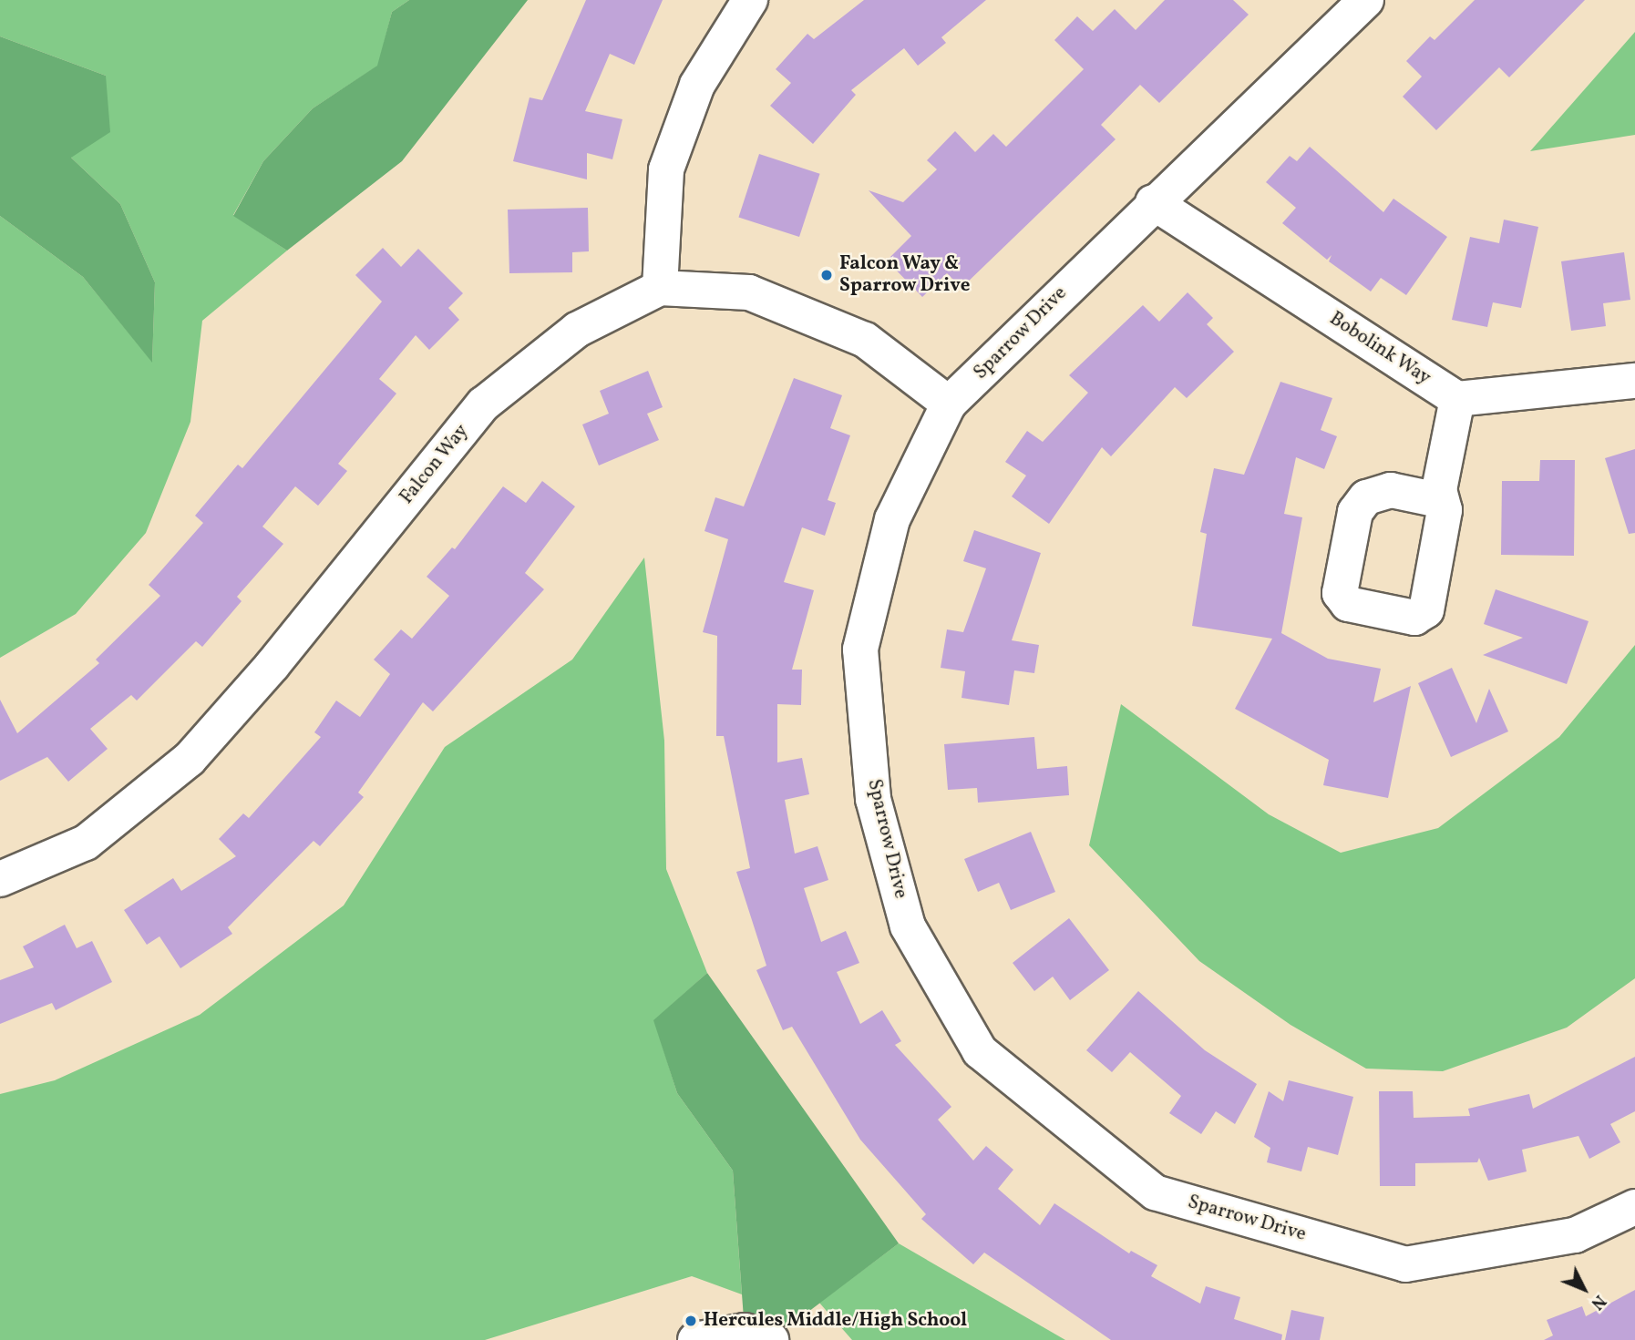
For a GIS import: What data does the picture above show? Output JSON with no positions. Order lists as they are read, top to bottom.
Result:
{
  "streets": {
    "street": ["Sparrow Drive", "Bobolink Way", "Falcon Way"]
  },
  "crossings": [
    ["Sparrow Drive", "Bobolink Way"],
    ["Sparrow Drive", "Falcon Way"]
  ],
  "places": ["Falcon Way & Sparrow Drive", "Hercules Middle/High School"],
  "north": "bottom right"
}
